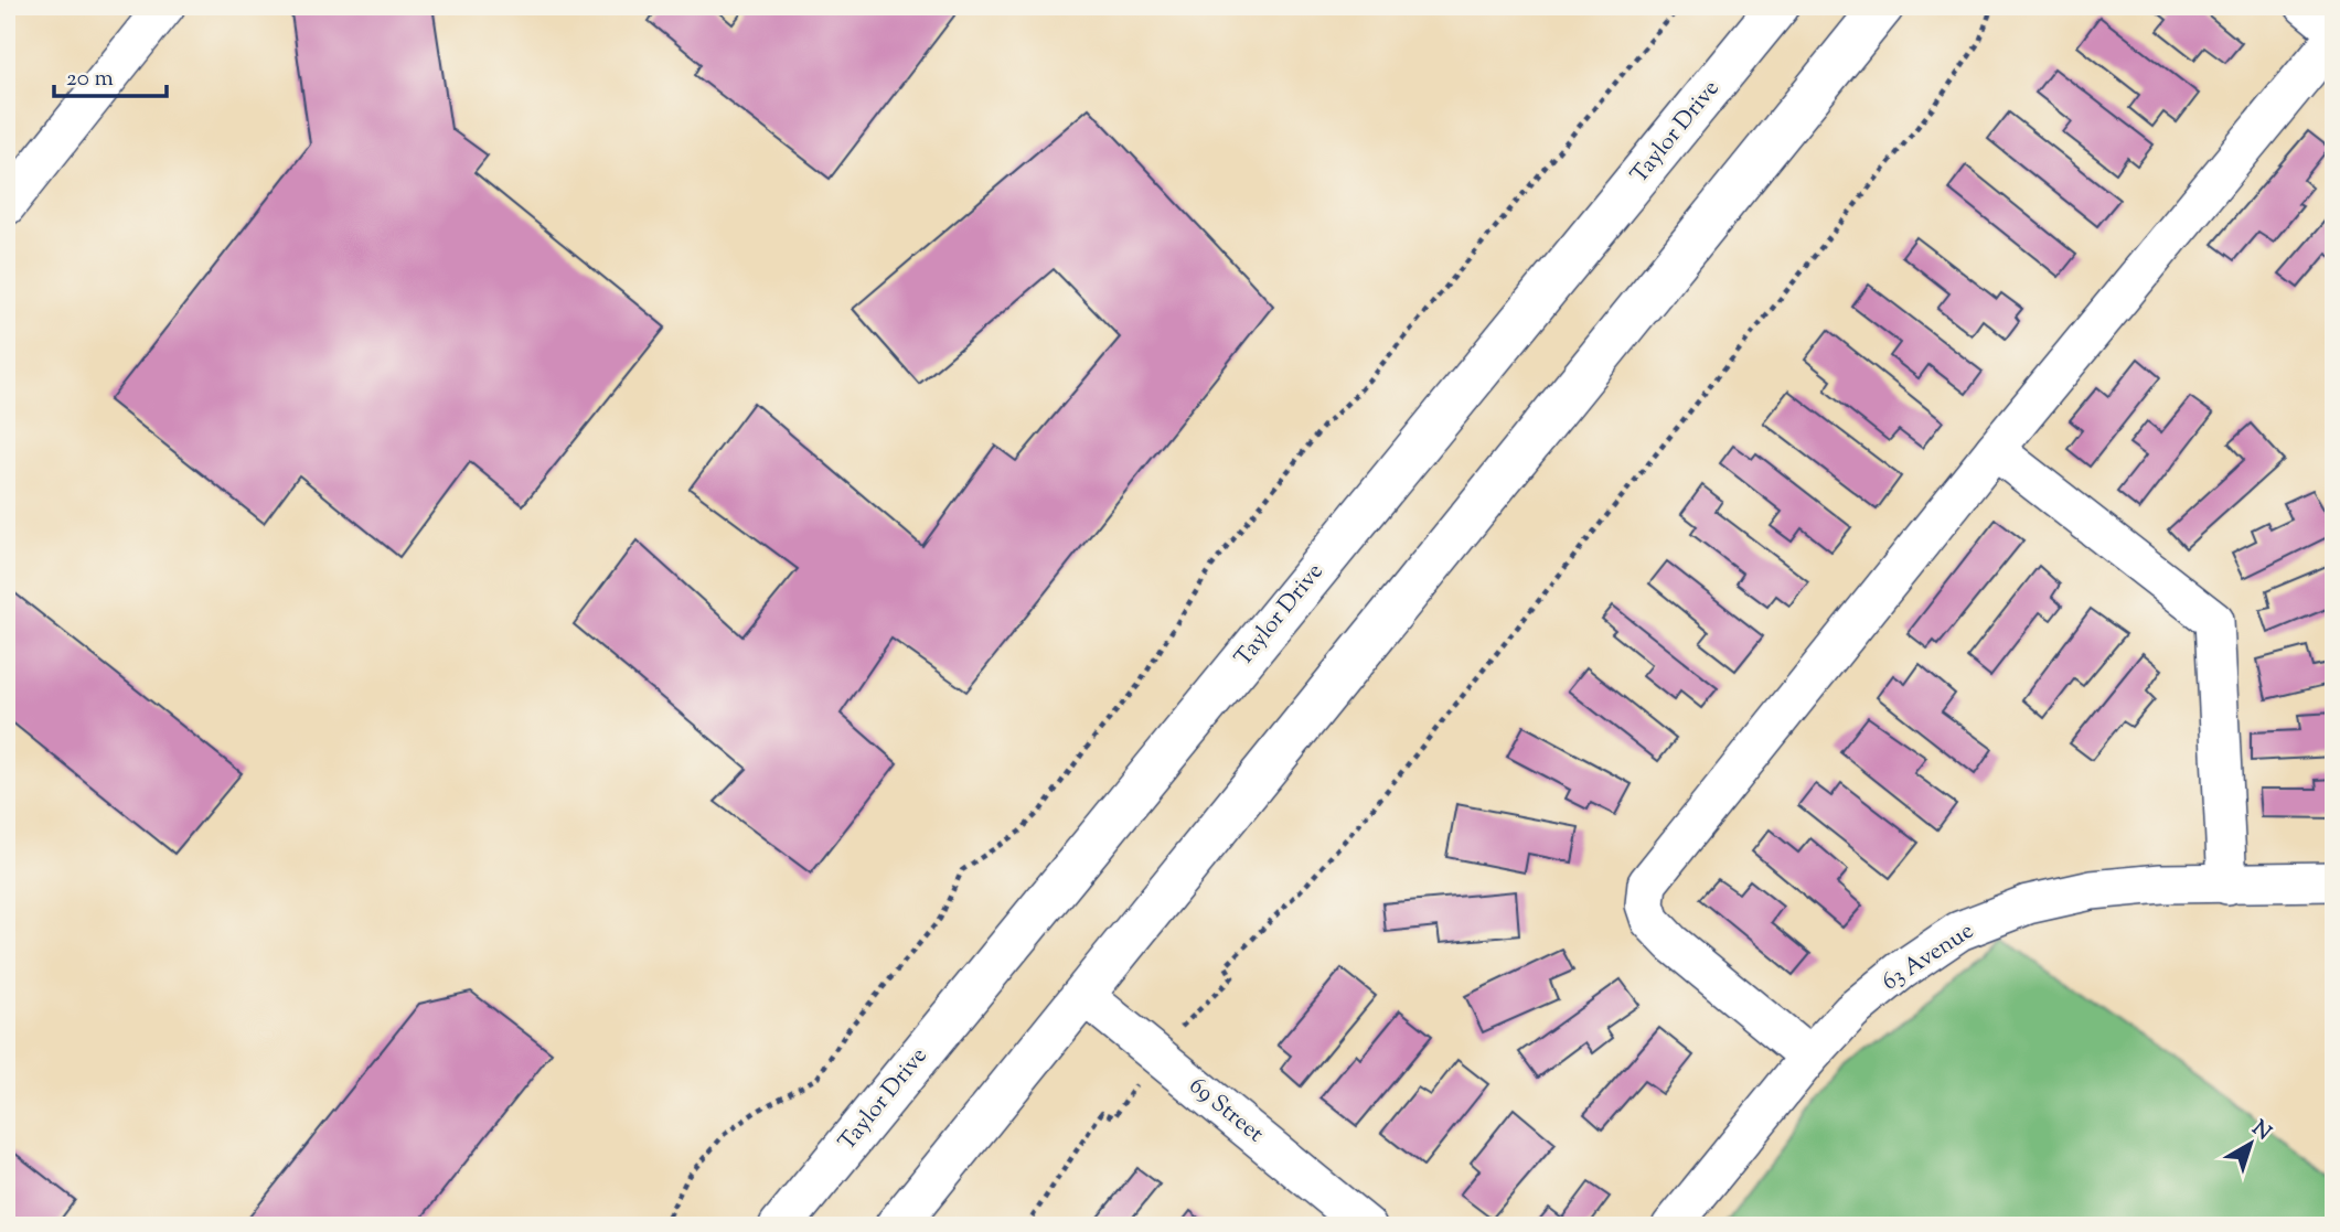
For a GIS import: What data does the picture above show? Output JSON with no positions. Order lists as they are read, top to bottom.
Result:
{
  "streets": {
    "main road": ["Taylor Drive"],
    "street": ["63 Avenue", "69 Street"]
  },
  "scale_bar": "20 m",
  "north": "top right"
}
